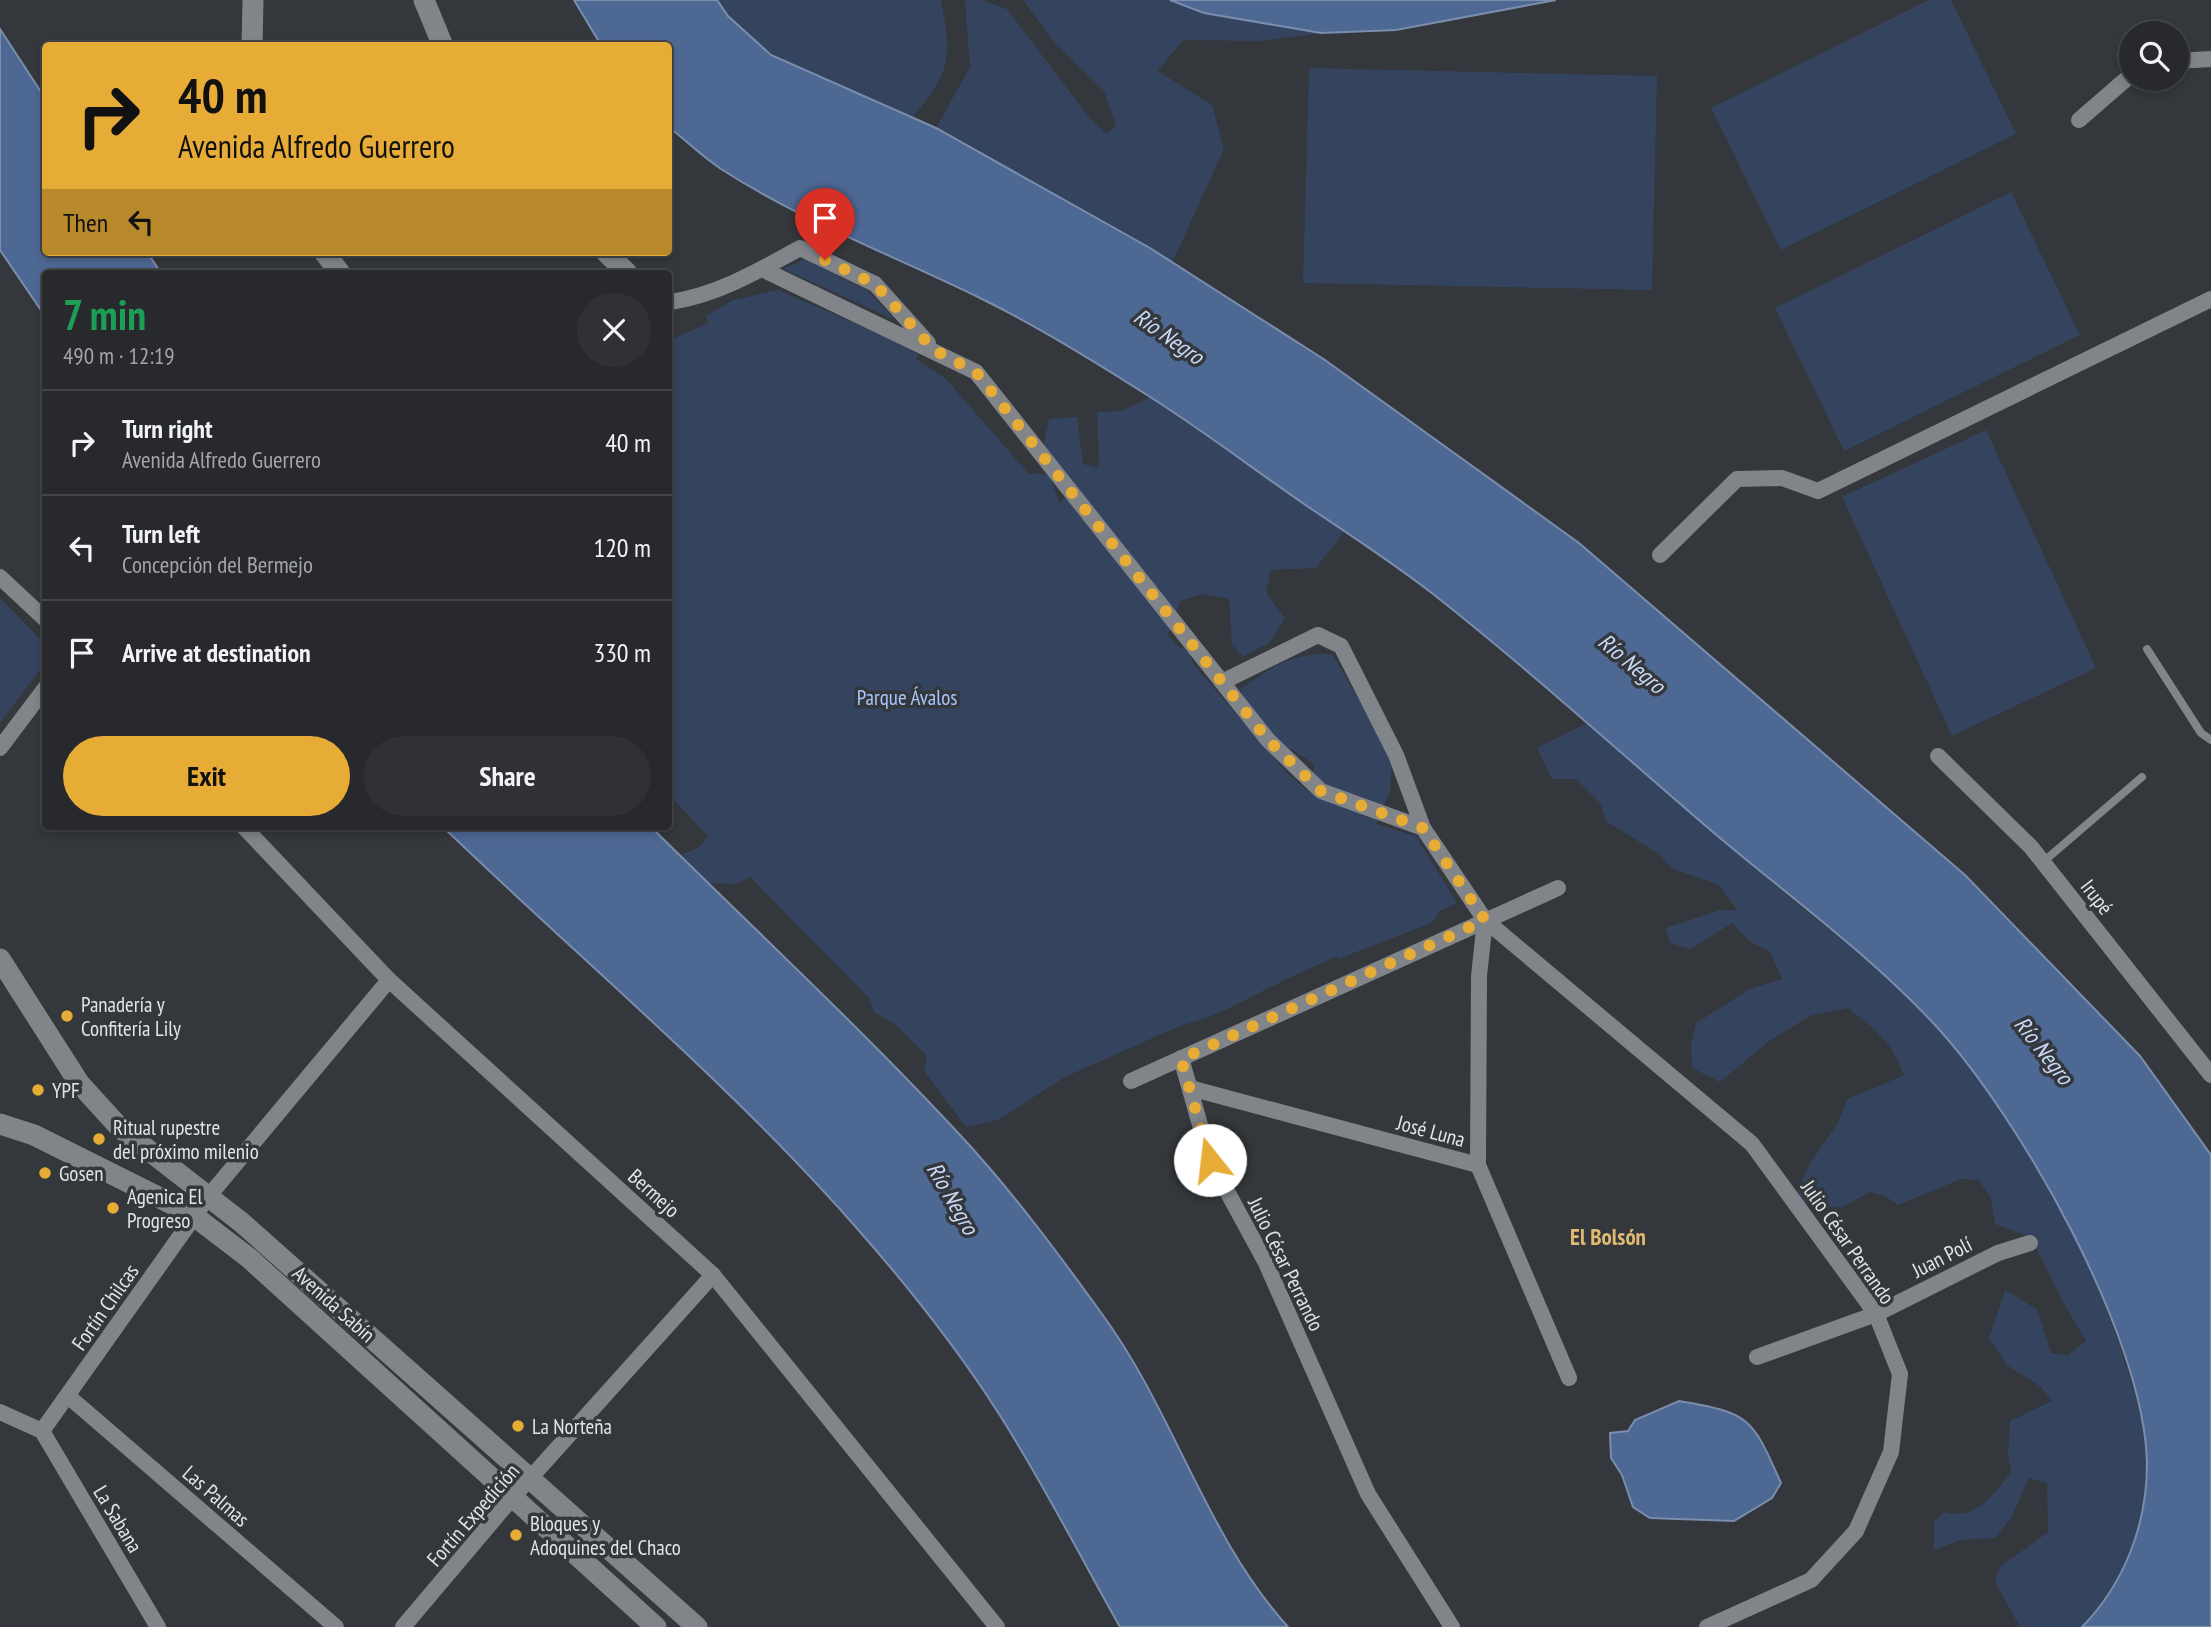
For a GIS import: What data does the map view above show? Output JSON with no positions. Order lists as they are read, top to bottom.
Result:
{
  "streets": {
    "main road": ["Avenida Sabín"],
    "street": [
      "Irupé",
      "José Luna",
      "Bermejo",
      "Julio César Perrando",
      "Juan Polí",
      "Fortín Chilcas",
      "Las Palmas",
      "Fortín Expedición",
      "La Sabana"
    ]
  },
  "crossings": [
    ["José Luna", "Julio César Perrando"],
    ["Bermejo", "Fortín Chilcas"],
    ["Bermejo", "Fortín Expedición"],
    ["Julio César Perrando", "Juan Polí"],
    ["Avenida Sabín", "Fortín Chilcas"],
    ["Avenida Sabín", "Fortín Expedición"],
    ["Fortín Chilcas", "Las Palmas"],
    ["Fortín Chilcas", "La Sabana"]
  ],
  "districts": ["El Bolsón"],
  "water": ["Río Negro"],
  "parks": ["Parque Ávalos"],
  "places": [
    "Panadería y Confitería Lily",
    "YPF",
    "Ritual rupestre del próximo milenio",
    "Gosen",
    "Agenica El Progreso",
    "La Norteña",
    "Bloques y Adoquines del Chaco"
  ],
  "page": {
    "turn": ["40 m", "Avenida Alfredo Guerrero"],
    "then": "Then",
    "heading": ["7 min", "490 m · 12:19"],
    "list": [
      {
        "name": "Turn right",
        "note": "Avenida Alfredo Guerrero",
        "value": "40 m"
      },
      {
        "name": "Turn left",
        "note": "Concepción del Bermejo",
        "value": "120 m"
      },
      {
        "name": "Arrive at destination",
        "value": "330 m"
      }
    ],
    "buttons": ["Exit", "Share"]
  }
}
